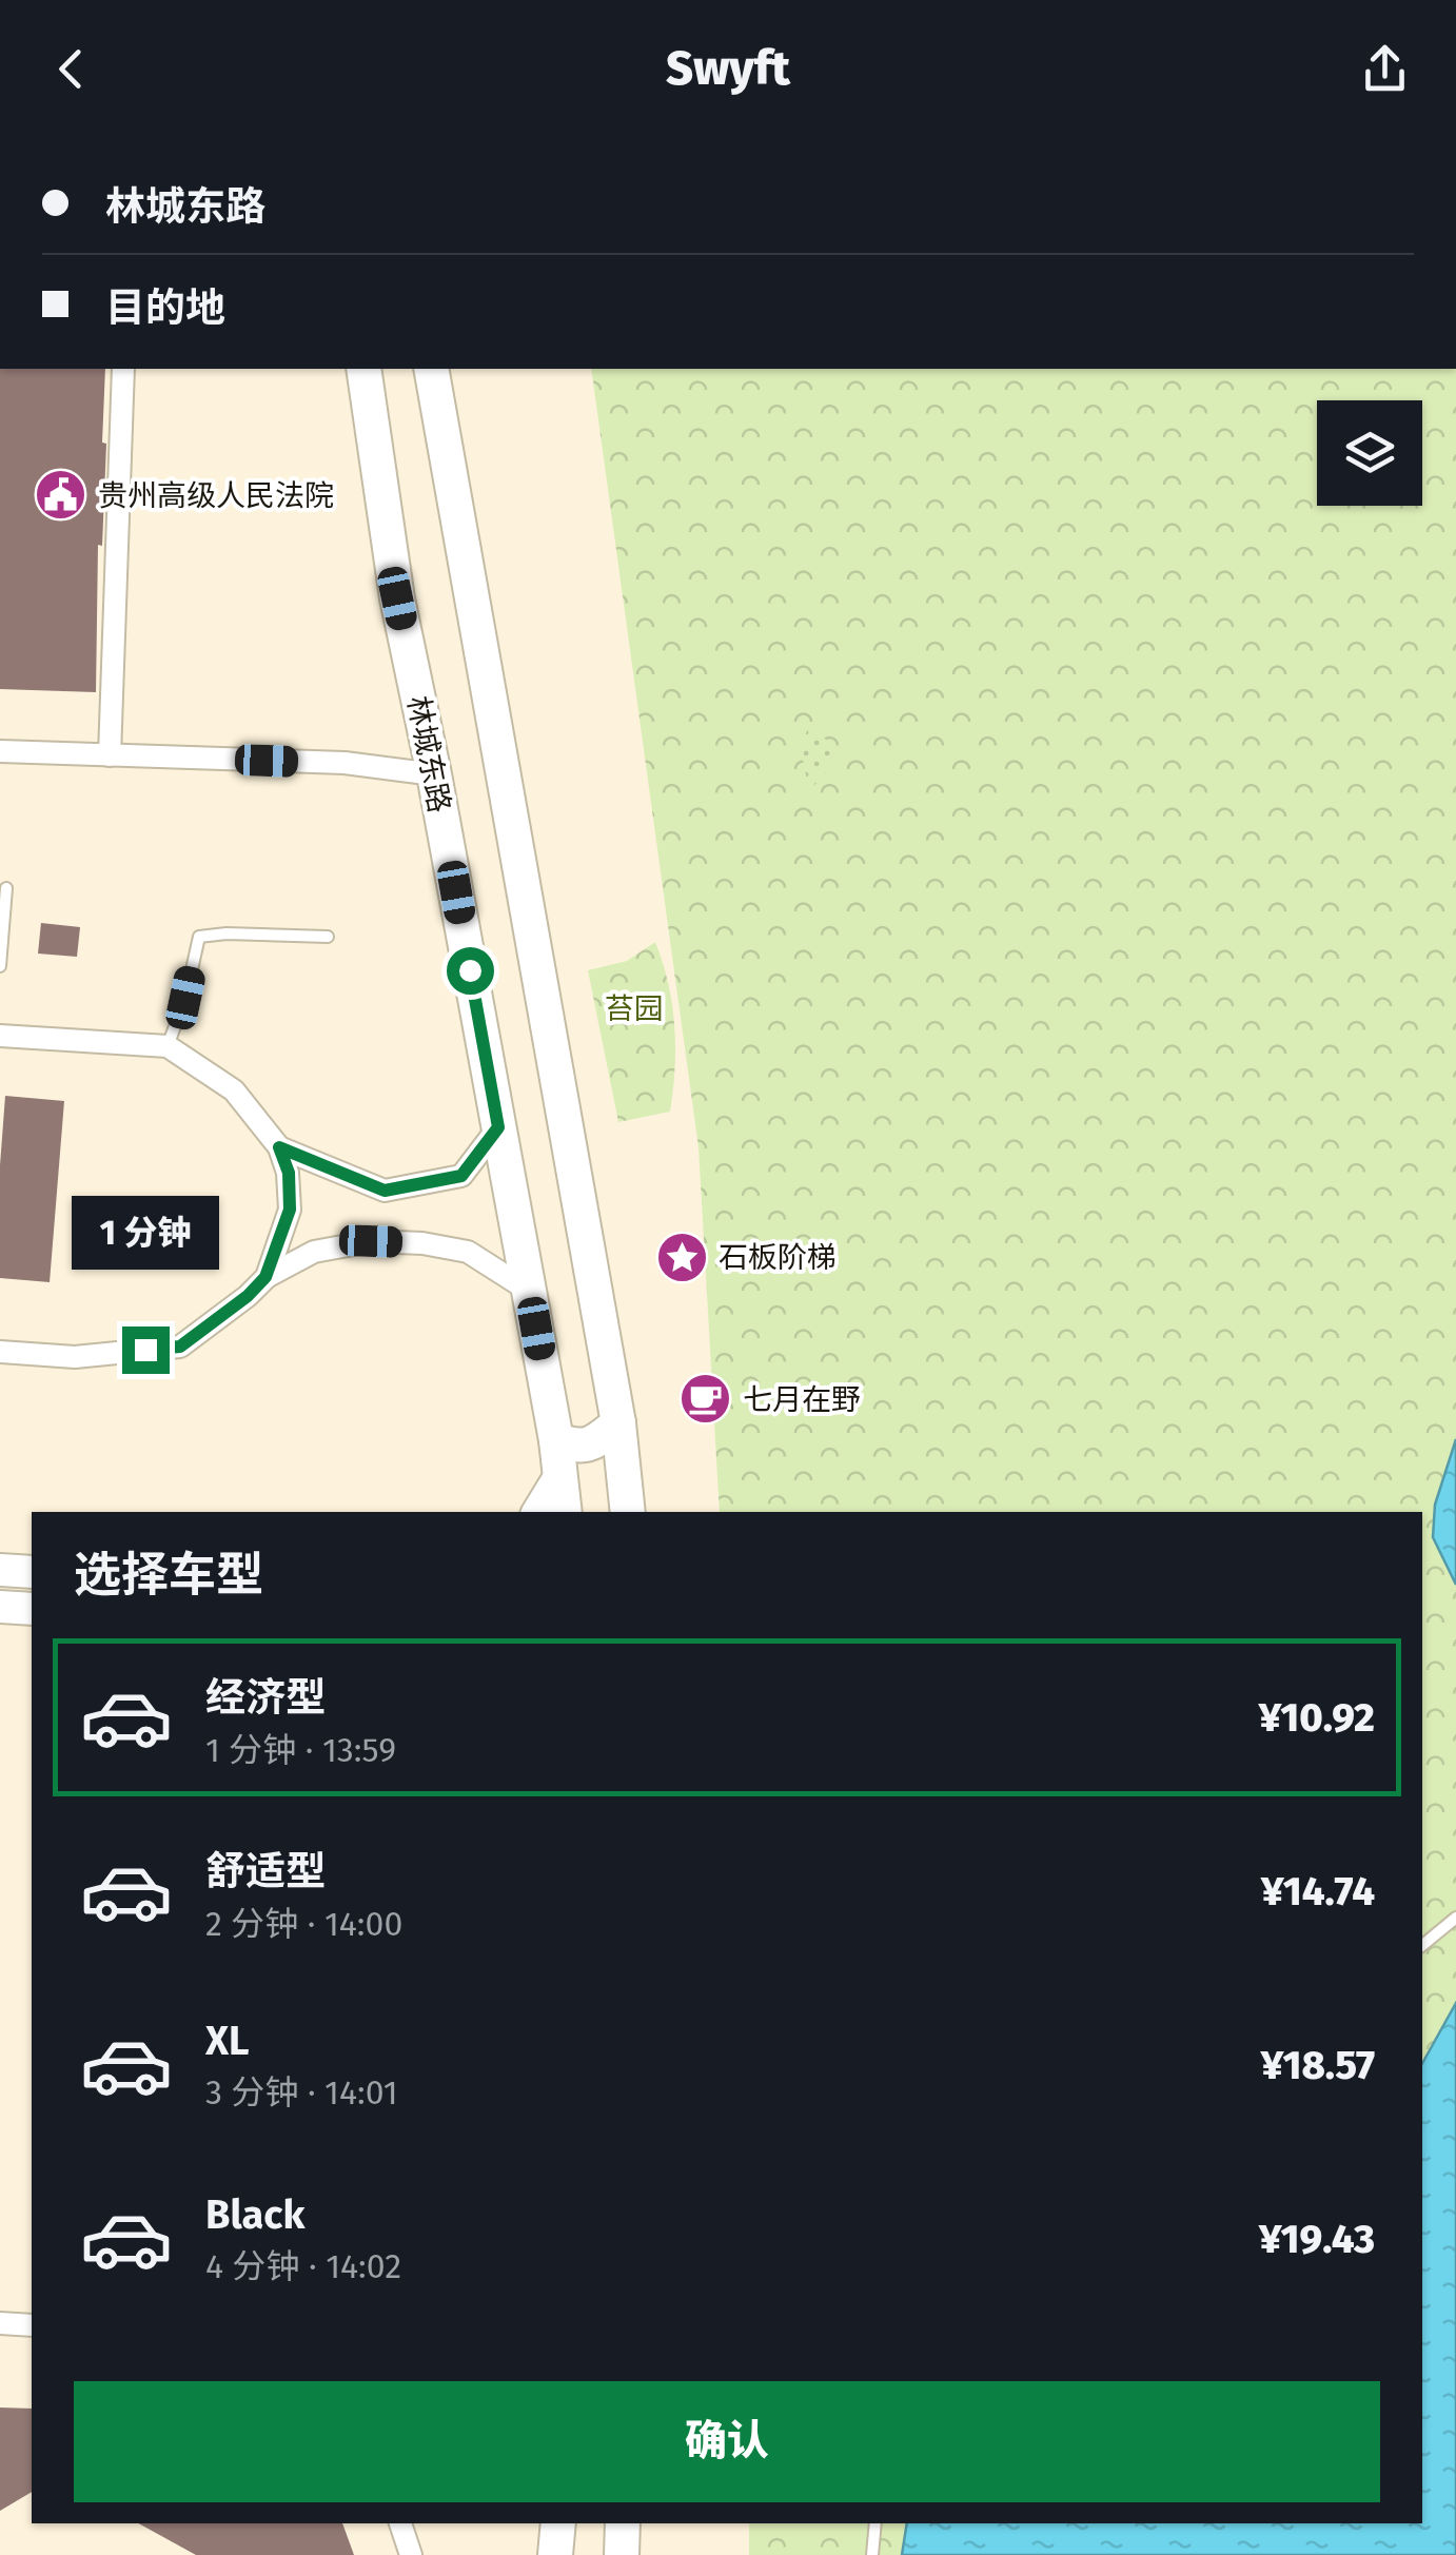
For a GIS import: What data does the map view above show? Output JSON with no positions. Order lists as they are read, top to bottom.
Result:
{
  "streets": {
    "main road": ["林城东路"]
  },
  "parks": ["苔园"],
  "places": {
    "public building": ["贵州高级人民法院"],
    "place": ["石板阶梯"],
    "cafe": ["七月在野"]
  },
  "page": {
    "header": "Swyft",
    "banner": ["林城东路", "目的地"],
    "bubble": "1 分钟",
    "heading": "选择车型",
    "list": [
      {
        "name": "经济型",
        "note": "1 分钟 · 13:59",
        "value": "¥10.92"
      },
      {
        "name": "舒适型",
        "note": "2 分钟 · 14:00",
        "value": "¥14.74"
      },
      {
        "name": "XL",
        "note": "3 分钟 · 14:01",
        "value": "¥18.57"
      },
      {
        "name": "Black",
        "note": "4 分钟 · 14:02",
        "value": "¥19.43"
      }
    ],
    "buttons": "确认"
  }
}
